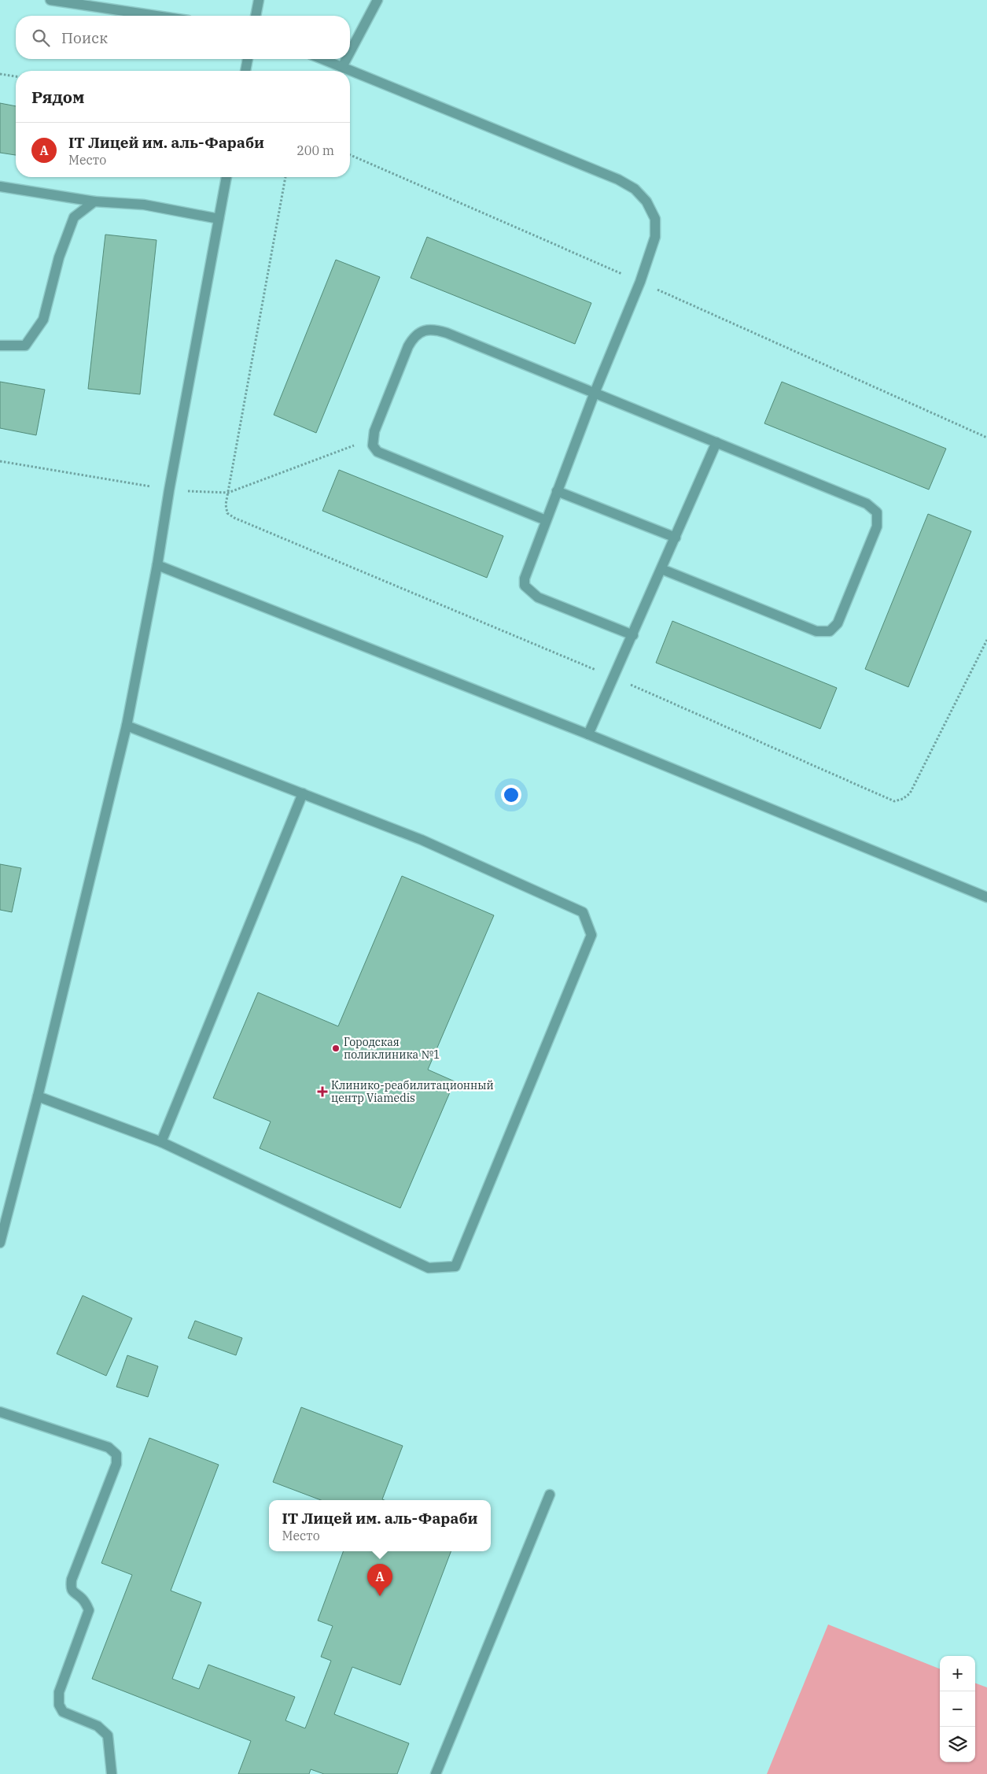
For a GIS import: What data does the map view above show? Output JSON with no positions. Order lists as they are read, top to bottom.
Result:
{
  "places": {
    "other": ["Городская поликлиника №1"],
    "health": ["Клинико-реабилитационный центр Viamedis"]
  },
  "page": {
    "search": "Поиск",
    "heading": "Рядом",
    "list": [
      {
        "mark": "A",
        "name": "IT Лицей им. аль-Фараби",
        "note": "Место",
        "value": "200 m"
      }
    ],
    "popup": ["IT Лицей им. аль-Фараби", "Место"],
    "pins": "A",
    "map_buttons": ["+", "−"]
  }
}
